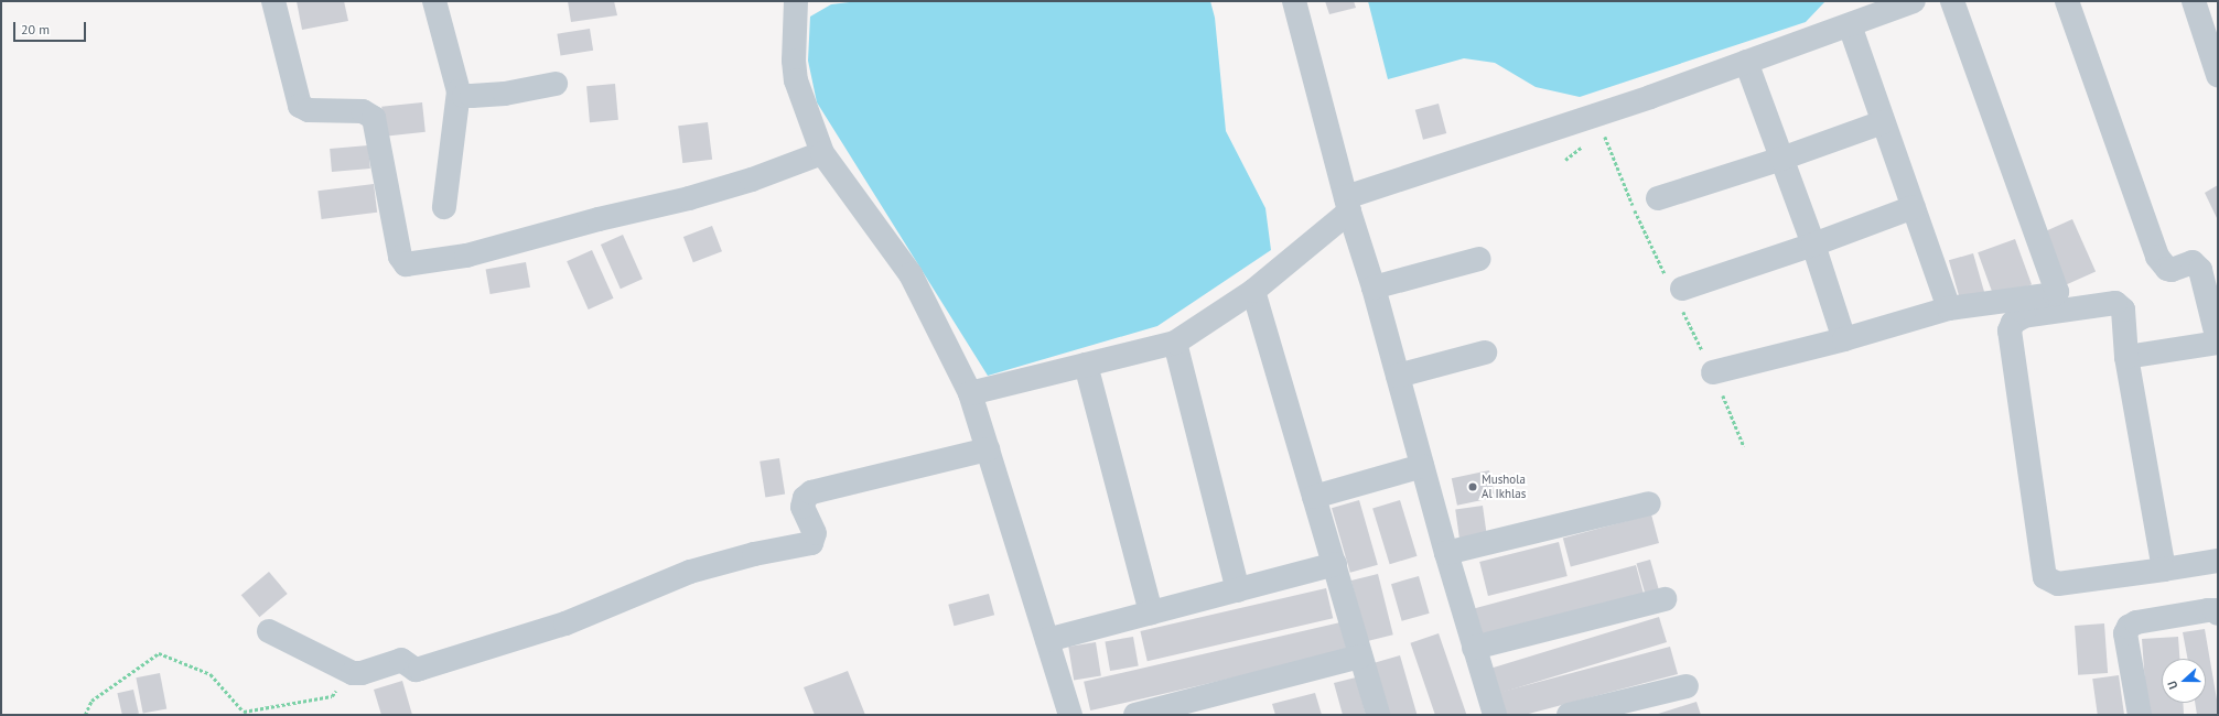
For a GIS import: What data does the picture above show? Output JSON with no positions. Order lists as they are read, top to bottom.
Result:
{
  "places": ["Mushola Al Ikhlas"],
  "scale_bar": "20 m",
  "north": "left"
}
